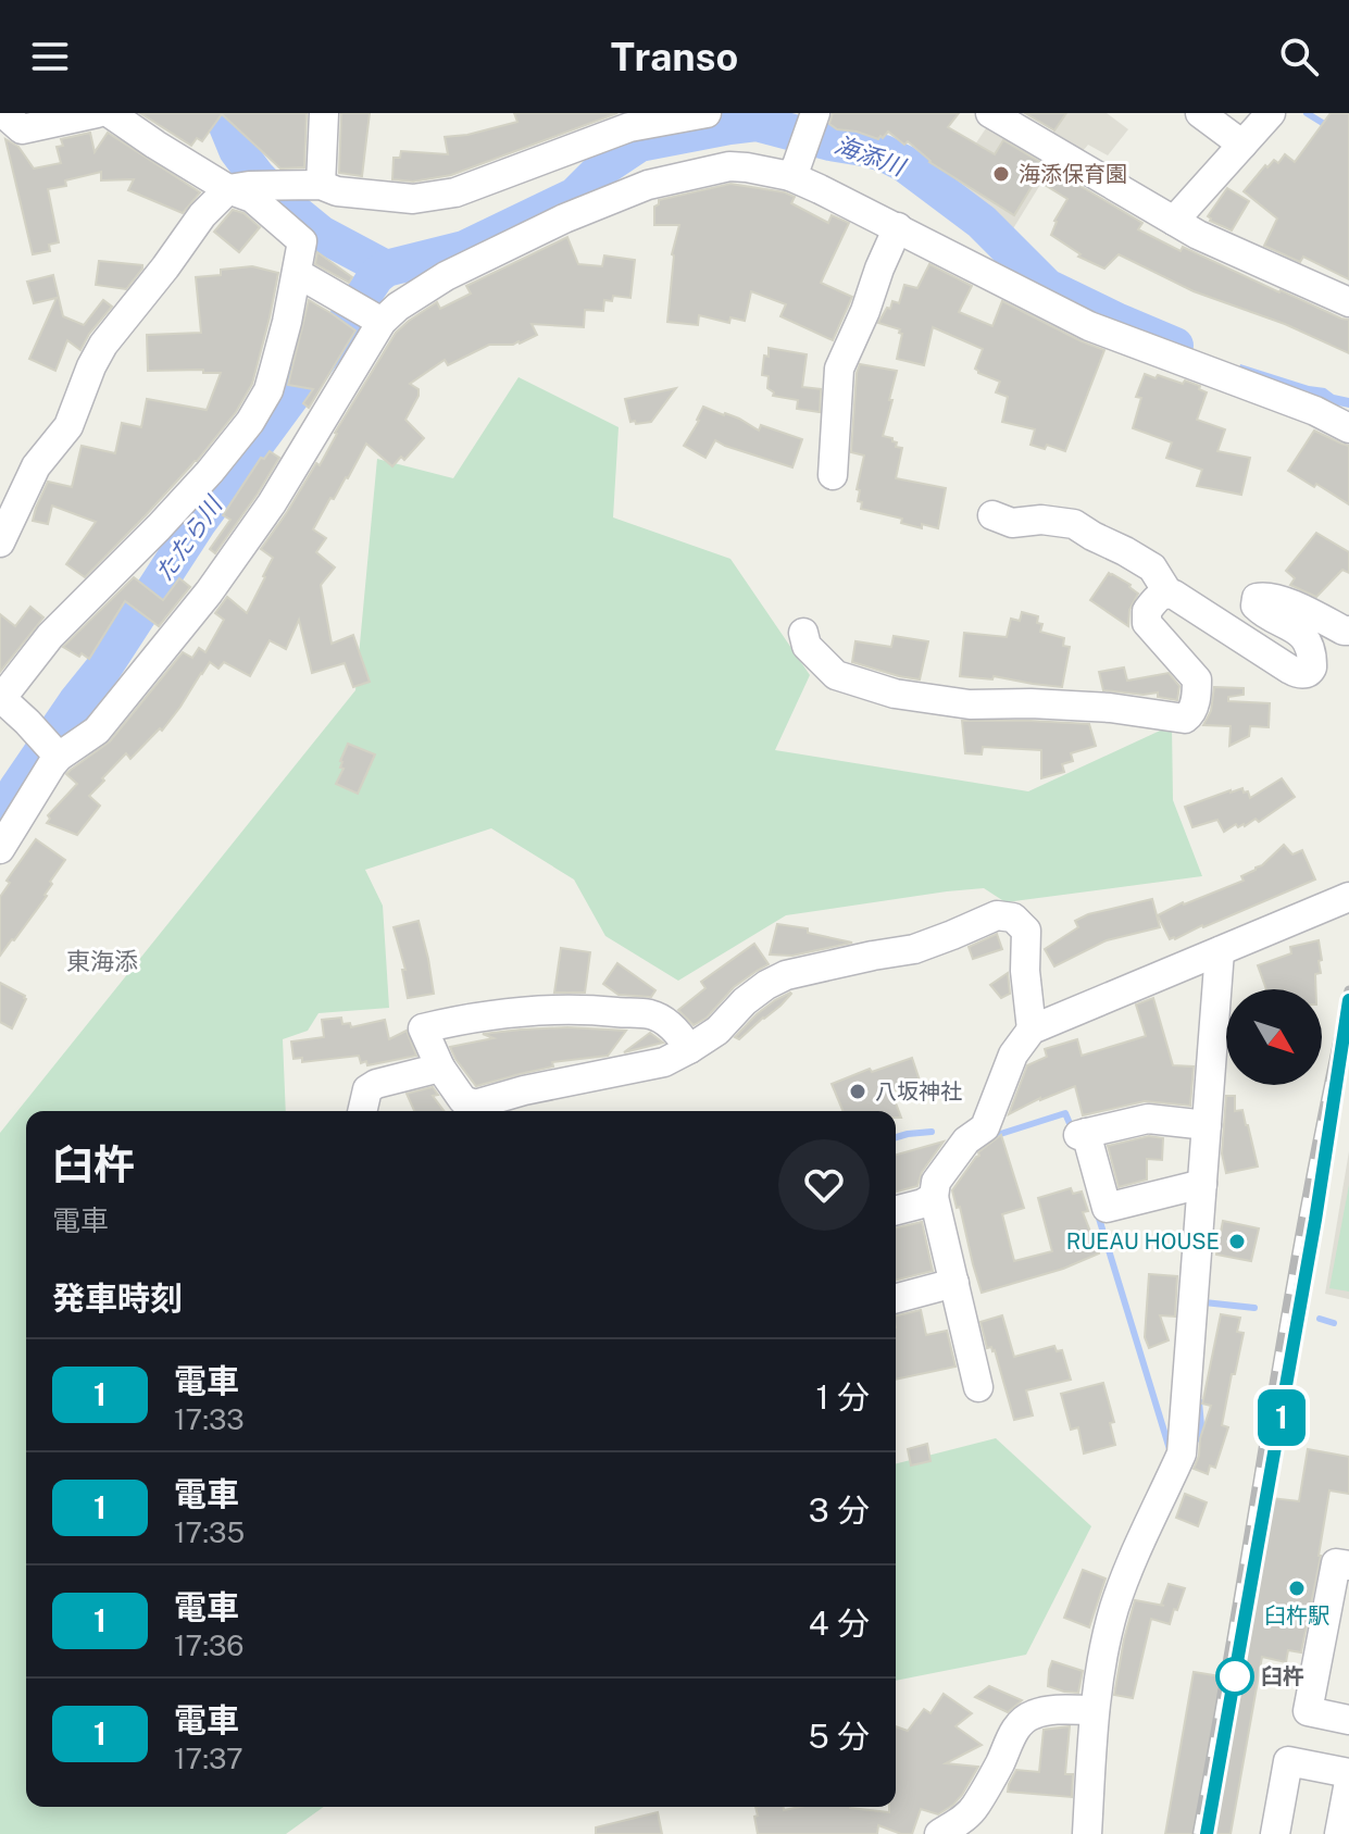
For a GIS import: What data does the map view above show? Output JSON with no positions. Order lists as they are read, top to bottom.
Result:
{
  "districts": ["東海添"],
  "water": ["海添川", "たたら川"],
  "places": [
    "海添保育園",
    "八坂神社",
    "RUEAU HOUSE",
    "臼杵駅",
    "臼杵"
  ],
  "north": "bottom right",
  "page": {
    "header": "Transo",
    "on_map": "1",
    "heading": [
      ["臼杵", "電車"],
      "発車時刻"
    ],
    "list": [
      {
        "mark": "1",
        "name": "電車",
        "note": "17:33",
        "value": "1 分"
      },
      {
        "mark": "1",
        "name": "電車",
        "note": "17:35",
        "value": "3 分"
      },
      {
        "mark": "1",
        "name": "電車",
        "note": "17:36",
        "value": "4 分"
      },
      {
        "mark": "1",
        "name": "電車",
        "note": "17:37",
        "value": "5 分"
      }
    ]
  }
}
